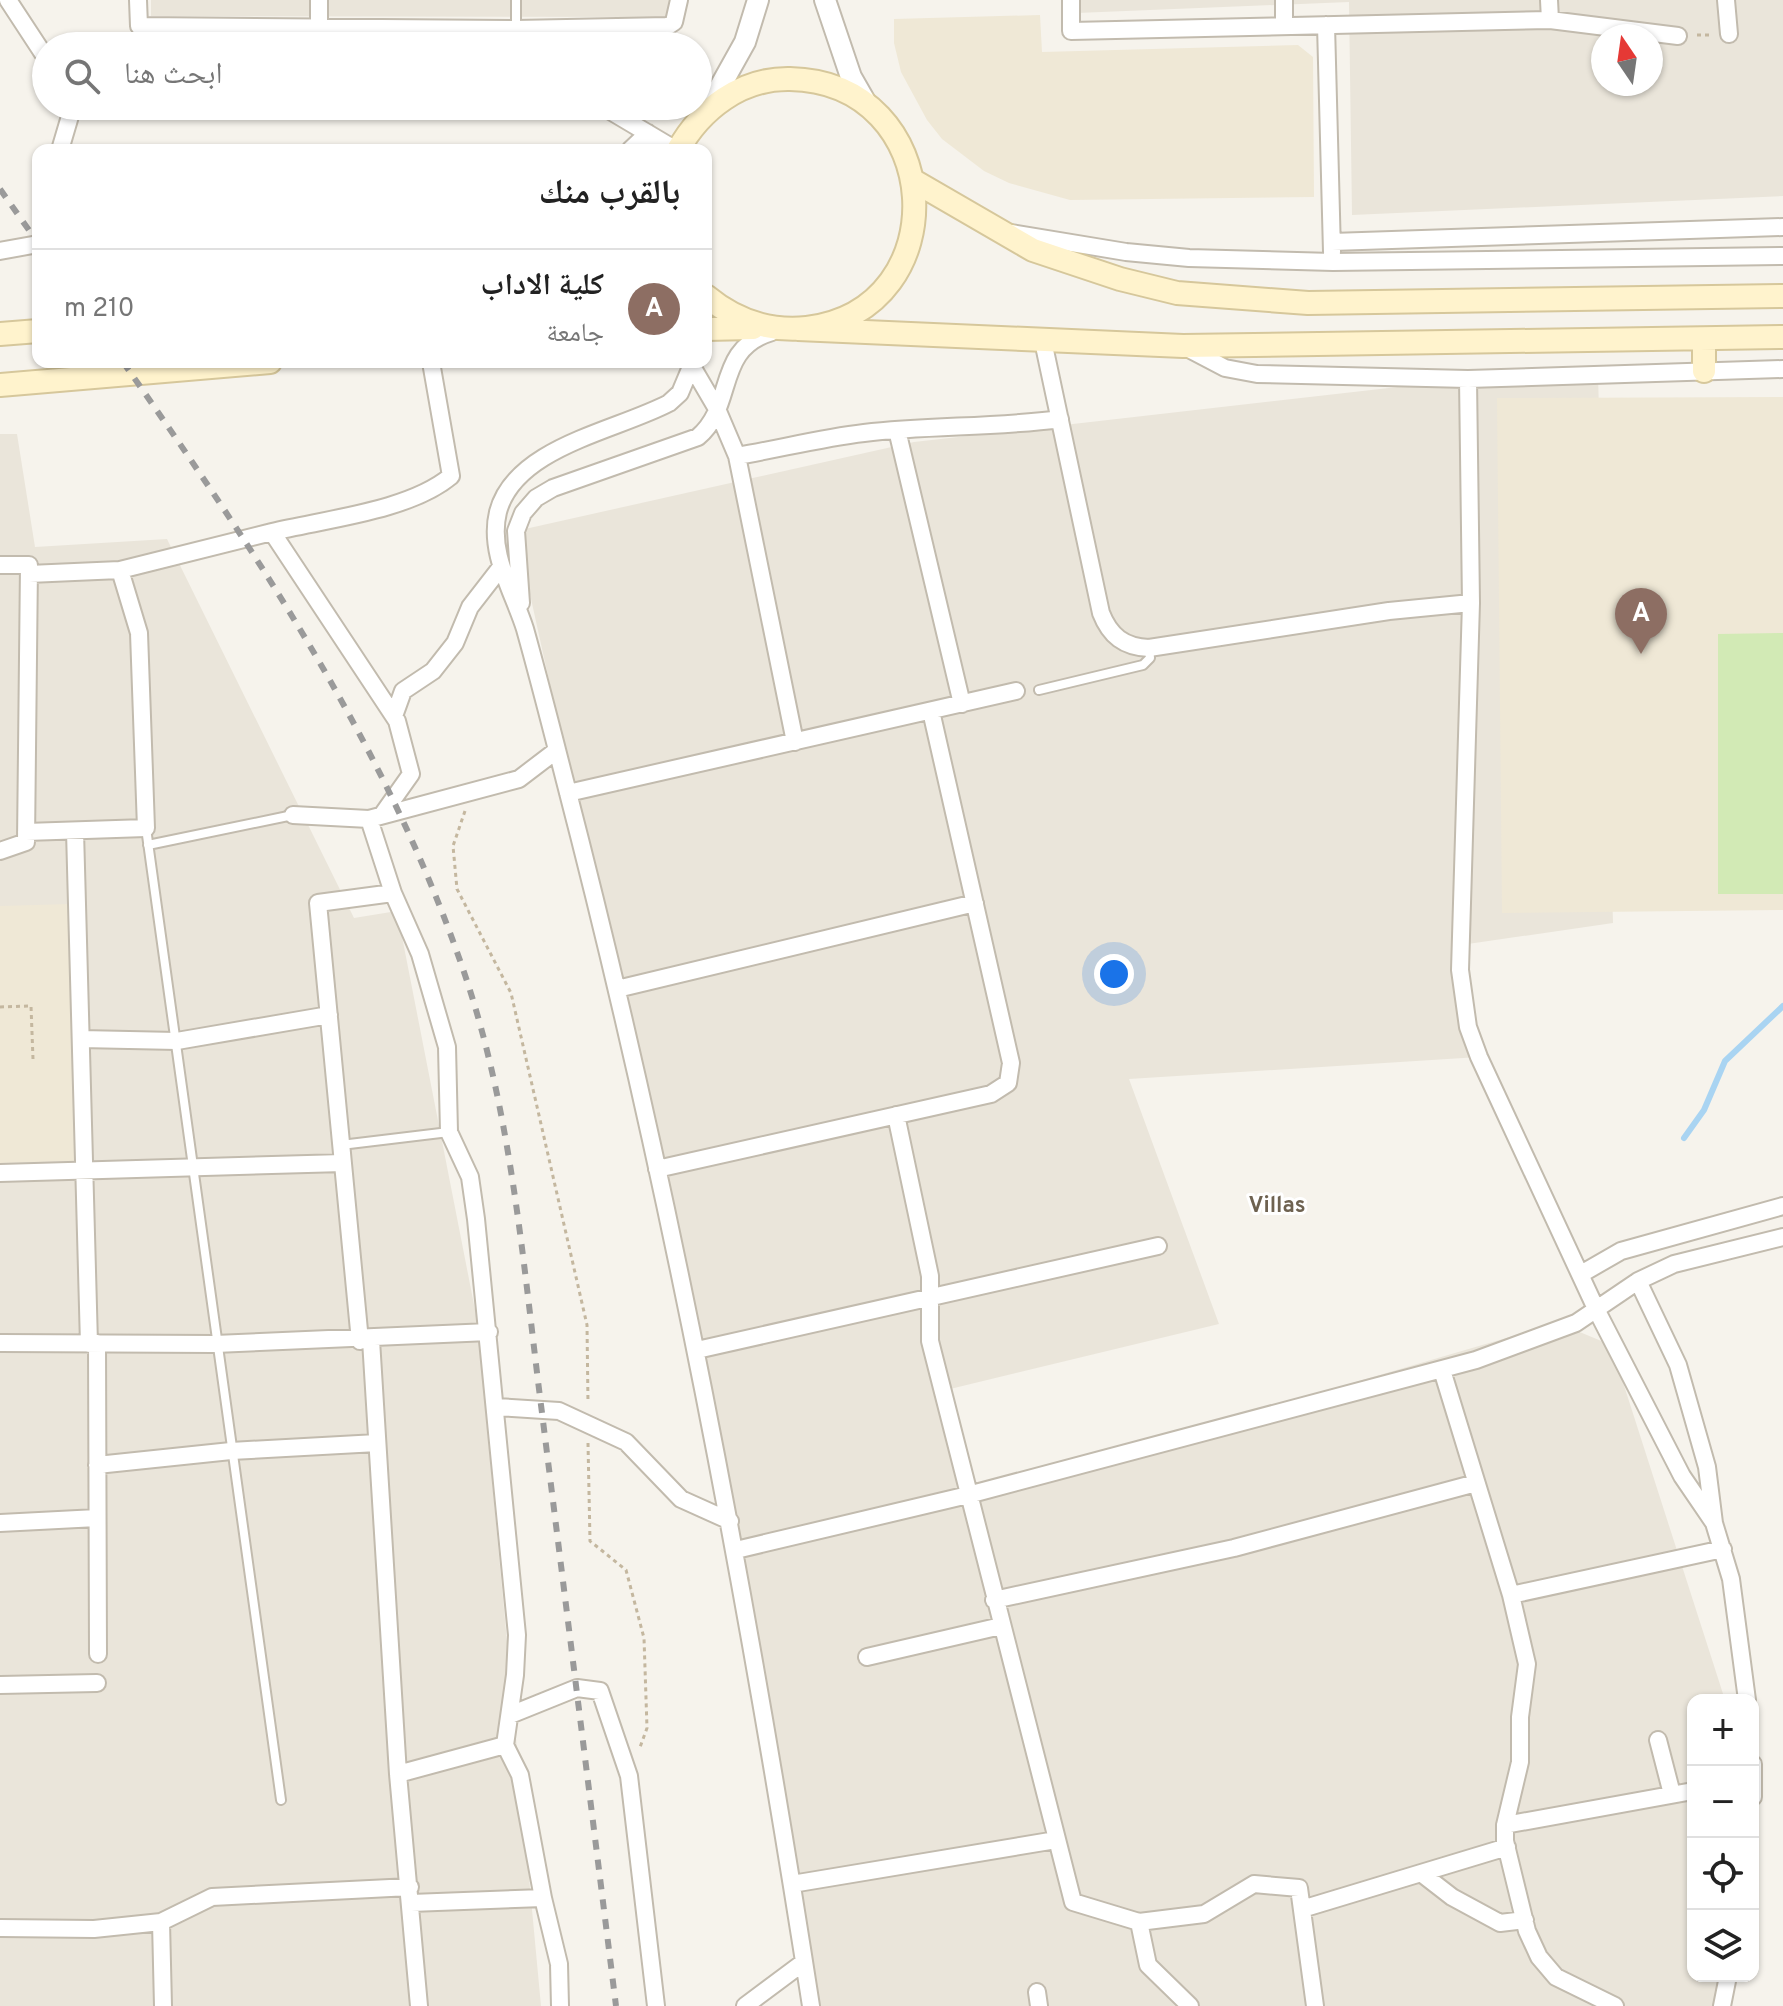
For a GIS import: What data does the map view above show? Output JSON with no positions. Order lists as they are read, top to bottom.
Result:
{
  "districts": ["Villas"],
  "north": "top",
  "page": {
    "search": "ابحث هنا",
    "heading": "بالقرب منك",
    "list": [
      {
        "mark": "A",
        "name": "كلية الاداب",
        "note": "جامعة",
        "value": "210 m"
      }
    ],
    "pins": "A",
    "map_buttons": ["+", "−"]
  }
}
